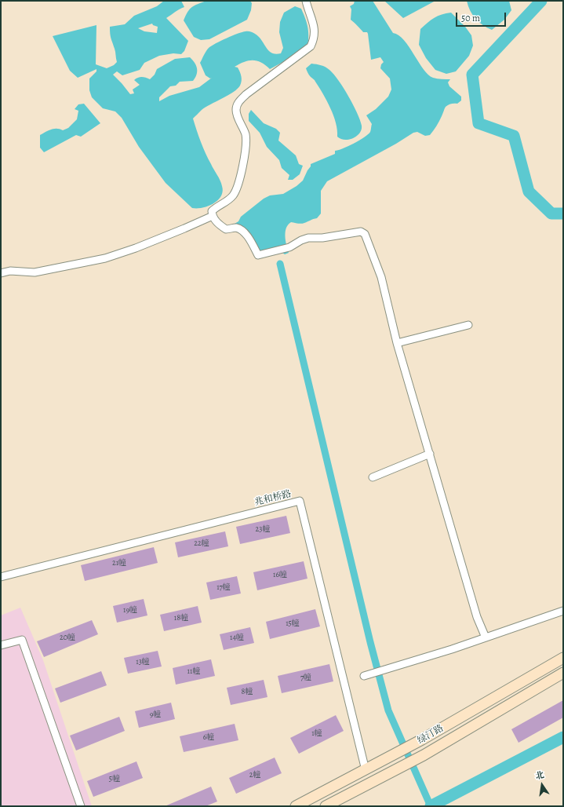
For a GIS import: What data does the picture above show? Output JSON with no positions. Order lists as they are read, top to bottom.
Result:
{
  "streets": {
    "main road": ["绿汀路"],
    "street": ["兆和桥路"]
  },
  "crossings": [
    ["兆和桥路", "绿汀路"]
  ],
  "house_numbers": [
    "23幢",
    "22幢",
    "21幢",
    "16幢",
    "17幢",
    "19幢",
    "18幢",
    "15幢",
    "20幢",
    "14幢",
    "13幢",
    "11幢",
    "7幢",
    "8幢",
    "9幢",
    "1幢",
    "6幢",
    "2幢",
    "5幢"
  ],
  "scale_bar": "50 m",
  "north": "top"
}
